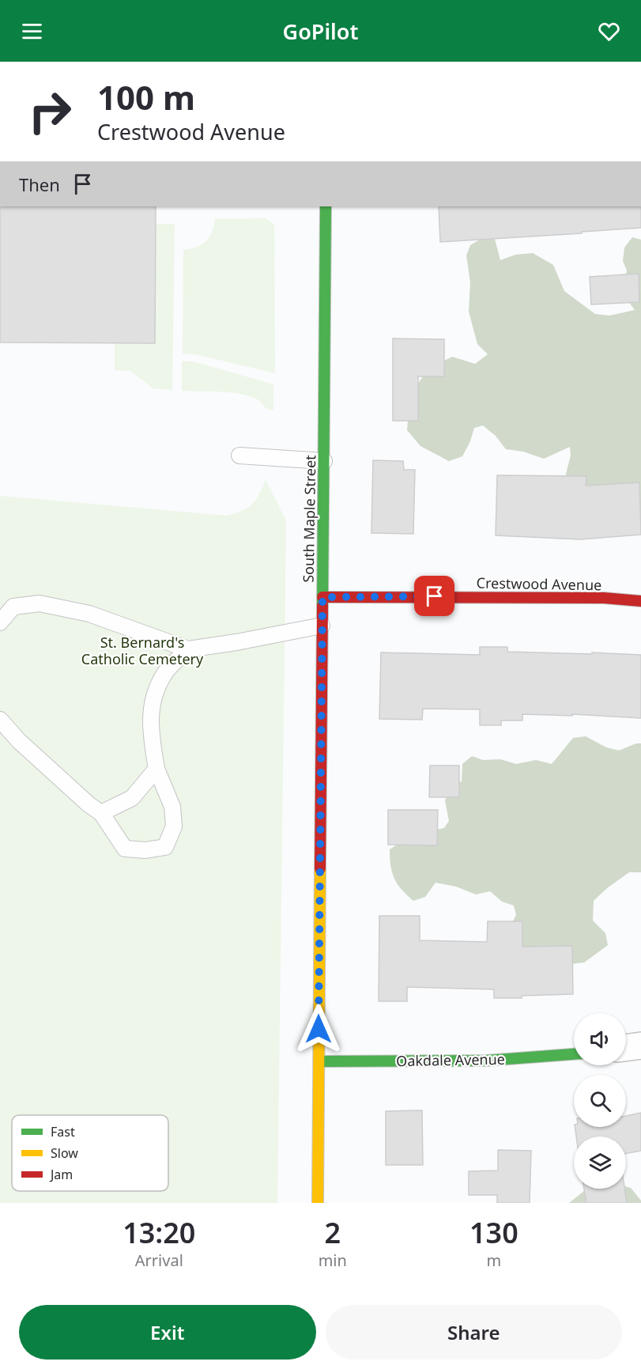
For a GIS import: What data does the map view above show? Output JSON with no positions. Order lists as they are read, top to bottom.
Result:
{
  "streets": {
    "main road": ["South Maple Street", "Crestwood Avenue", "Oakdale Avenue"]
  },
  "crossings": [
    ["South Maple Street", "Crestwood Avenue"],
    ["South Maple Street", "Oakdale Avenue"]
  ],
  "parks": ["St. Bernard's Catholic Cemetery"],
  "legend": ["Fast", "Slow", "Jam"],
  "page": {
    "header": "GoPilot",
    "turn": ["100 m", "Crestwood Avenue"],
    "then": "Then",
    "eta": [
      "13:20",
      "Arrival",
      "2",
      "min",
      "130",
      "m"
    ],
    "buttons": ["Exit", "Share"]
  }
}
